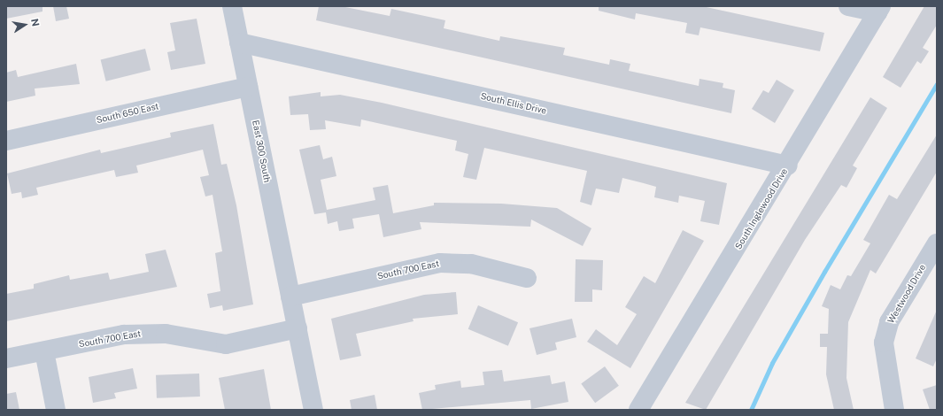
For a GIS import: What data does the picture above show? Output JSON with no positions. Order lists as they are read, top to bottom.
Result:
{
  "streets": {
    "street": [
      "South Ellis Drive",
      "South 650 East",
      "East 300 South",
      "South Inglewood Drive",
      "South 700 East",
      "Westwood Drive"
    ]
  },
  "crossings": [
    ["South Ellis Drive", "East 300 South"],
    ["South Ellis Drive", "South Inglewood Drive"],
    ["South 650 East", "East 300 South"],
    ["East 300 South", "South 700 East"]
  ],
  "north": "right"
}
